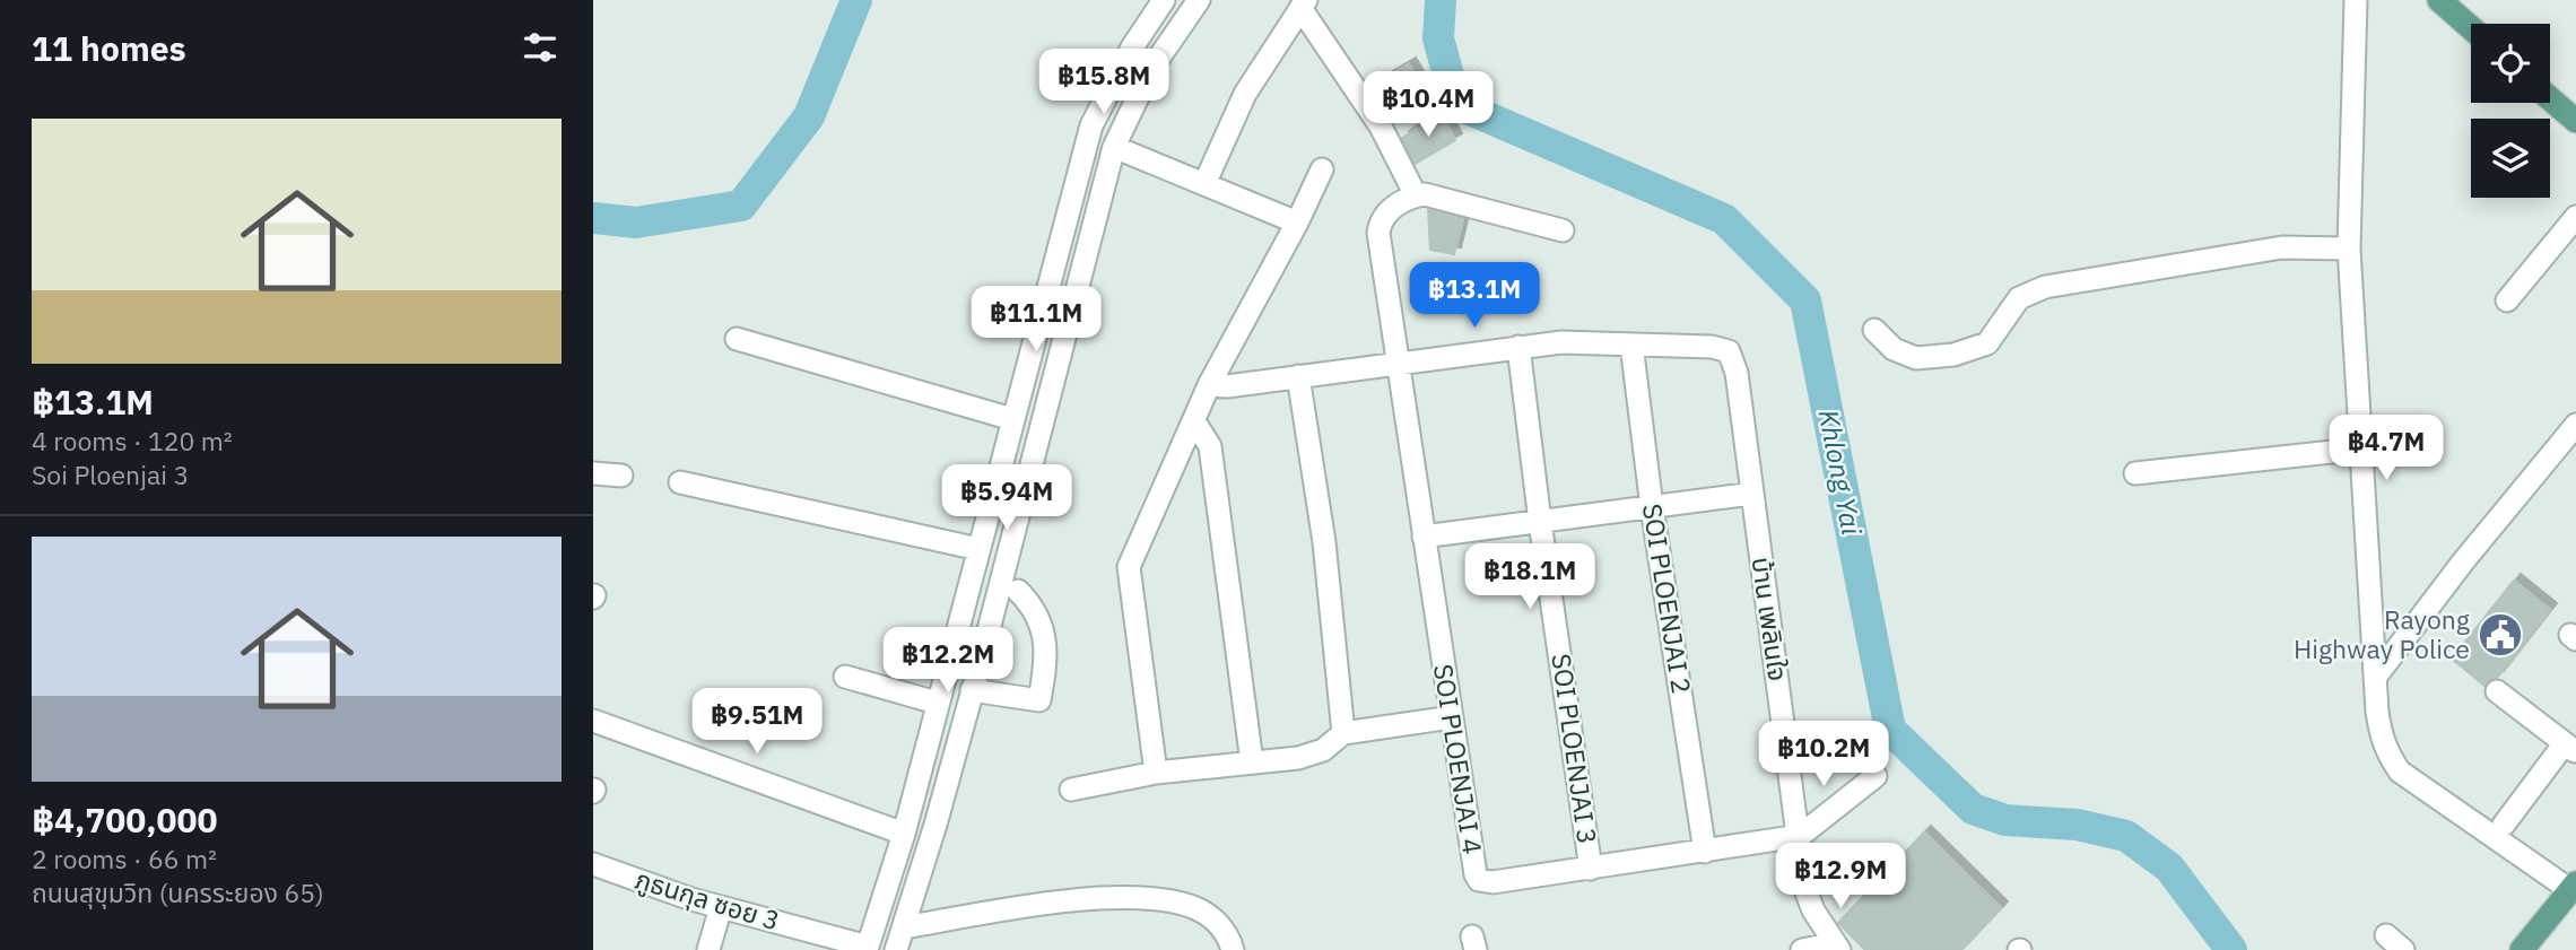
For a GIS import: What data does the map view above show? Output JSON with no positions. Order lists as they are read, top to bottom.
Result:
{
  "streets": {
    "street": [
      "SOI PLOENJAI 2",
      "บ้าน เพลินใจ",
      "SOI PLOENJAI 3",
      "SOI PLOENJAI 4",
      "ภูธนกุล ซอย 3"
    ]
  },
  "crossings": [
    ["SOI PLOENJAI 2", "บ้าน เพลินใจ"],
    ["SOI PLOENJAI 3", "SOI PLOENJAI 4"]
  ],
  "water": ["Khlong Yai"],
  "places": {
    "public building": ["Rayong Highway Police"]
  },
  "page": {
    "heading": "11 homes",
    "price": [
      "฿15.8M",
      "฿10.4M",
      "฿13.1M",
      "฿11.1M",
      "฿4.7M",
      "฿5.94M",
      "฿18.1M",
      "฿12.2M",
      "฿9.51M",
      "฿10.2M",
      "฿12.9M"
    ],
    "list": [
      {
        "name": "฿13.1M",
        "note": "4 rooms · 120 m² · Soi Ploenjai 3"
      },
      {
        "name": "฿4,700,000",
        "note": "2 rooms · 66 m² · ถนนสุขุมวิท (นครระยอง 65)"
      }
    ]
  }
}
